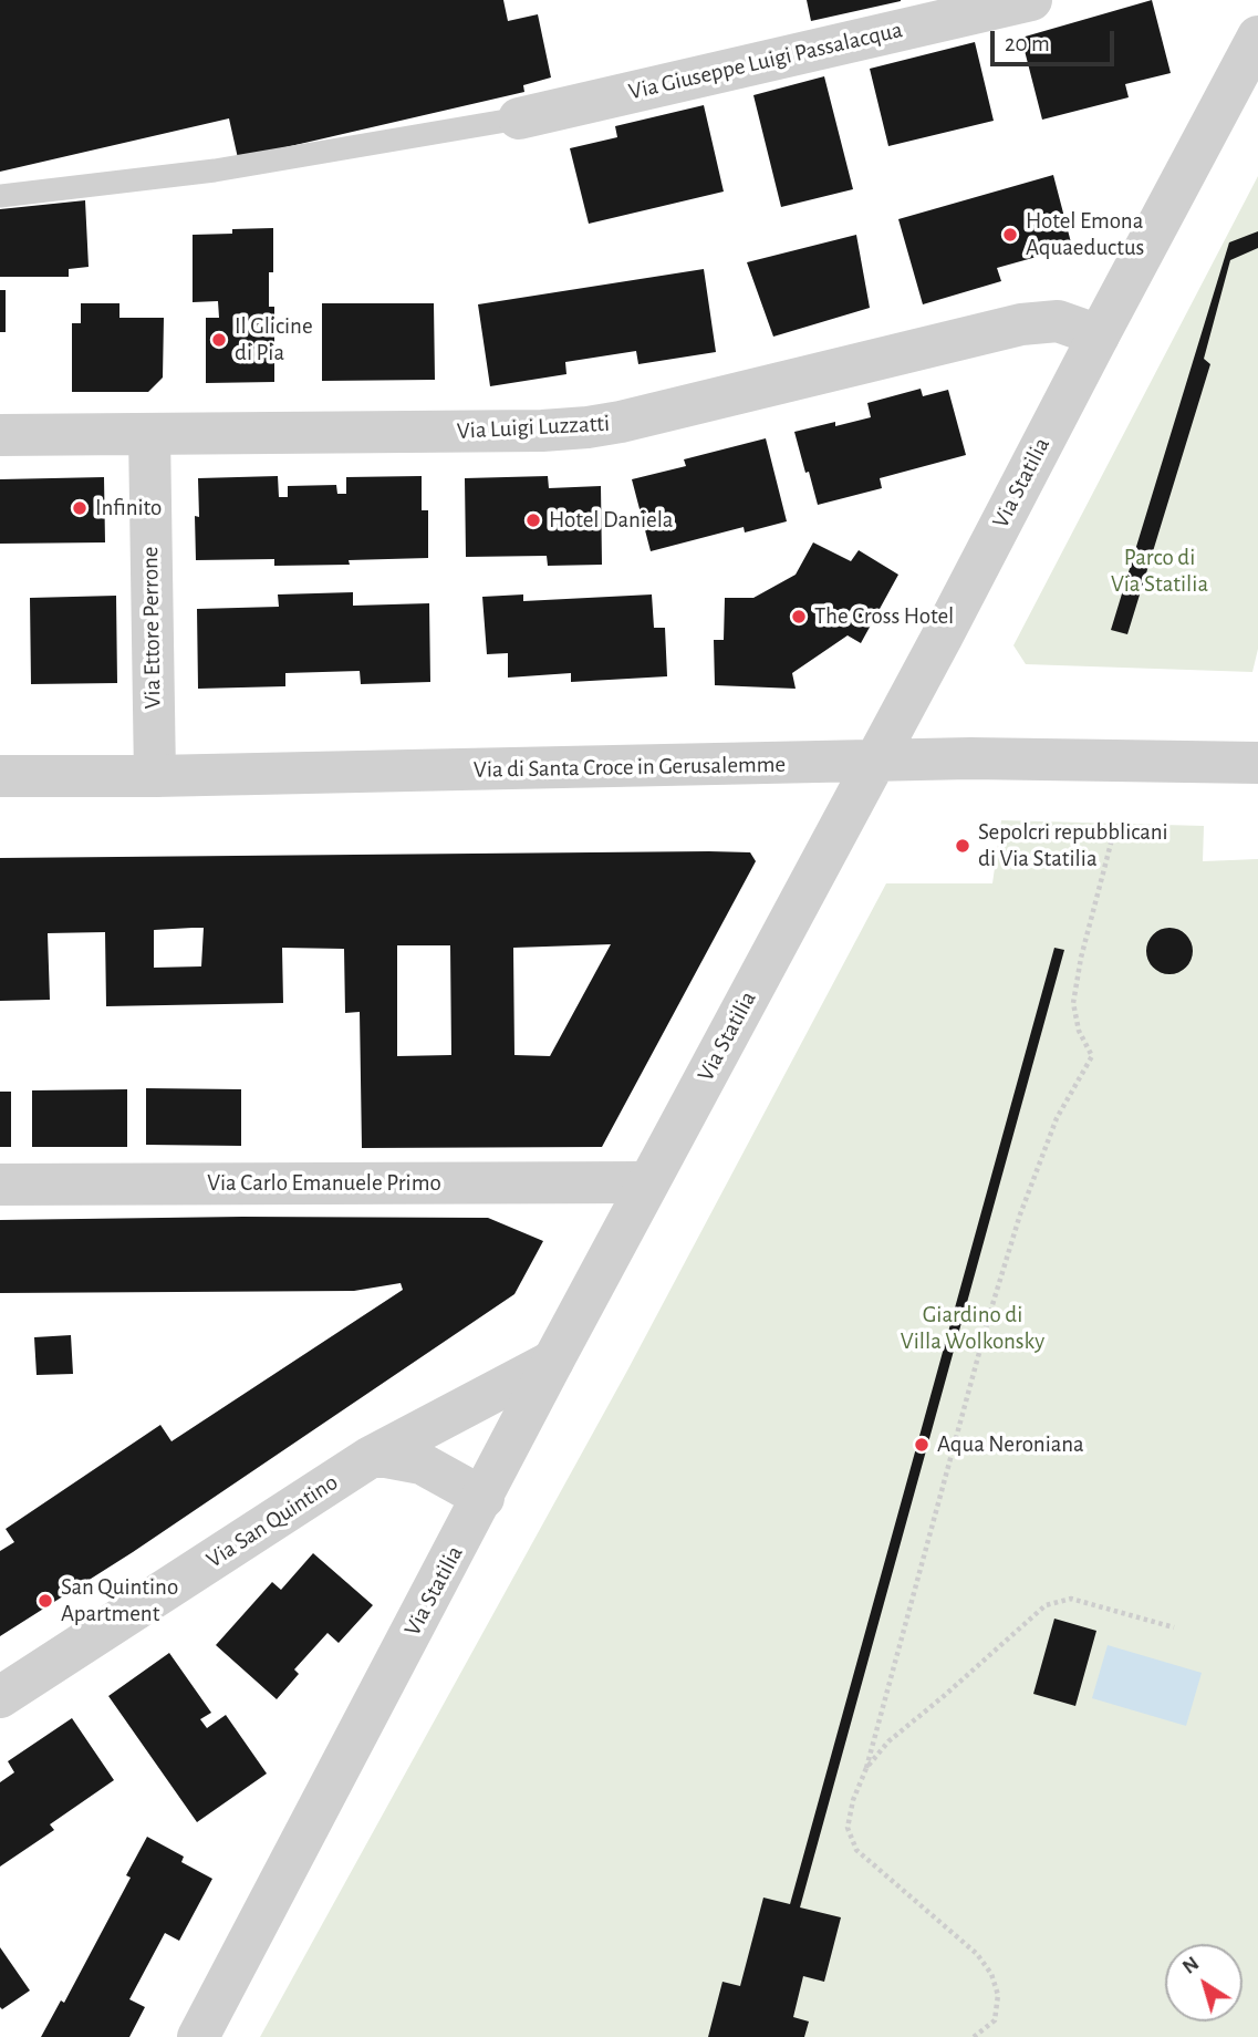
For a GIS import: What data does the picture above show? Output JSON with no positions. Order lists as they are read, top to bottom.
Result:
{
  "streets": {
    "street": [
      "Via Giuseppe Luigi Passalacqua",
      "Via Luigi Luzzatti",
      "Via Statilia",
      "Via Ettore Perrone",
      "Via di Santa Croce in Gerusalemme",
      "Via Carlo Emanuele Primo",
      "Via San Quintino"
    ]
  },
  "crossings": [
    ["Via Luigi Luzzatti", "Via Statilia"],
    ["Via Luigi Luzzatti", "Via Ettore Perrone"],
    ["Via Statilia", "Via di Santa Croce in Gerusalemme"],
    ["Via Statilia", "Via Carlo Emanuele Primo"],
    ["Via Statilia", "Via San Quintino"],
    ["Via Ettore Perrone", "Via di Santa Croce in Gerusalemme"]
  ],
  "parks": ["Parco di Via Statilia", "Giardino di Villa Wolkonsky"],
  "places": [
    "Hotel Emona Aquaeductus",
    "Il Glicine di Pia",
    "Infinito",
    "Hotel Daniela",
    "The Cross Hotel",
    "Sepolcri repubblicani di Via Statilia",
    "Aqua Neroniana",
    "San Quintino Apartment"
  ],
  "scale_bar": "20 m",
  "north": "top left"
}
